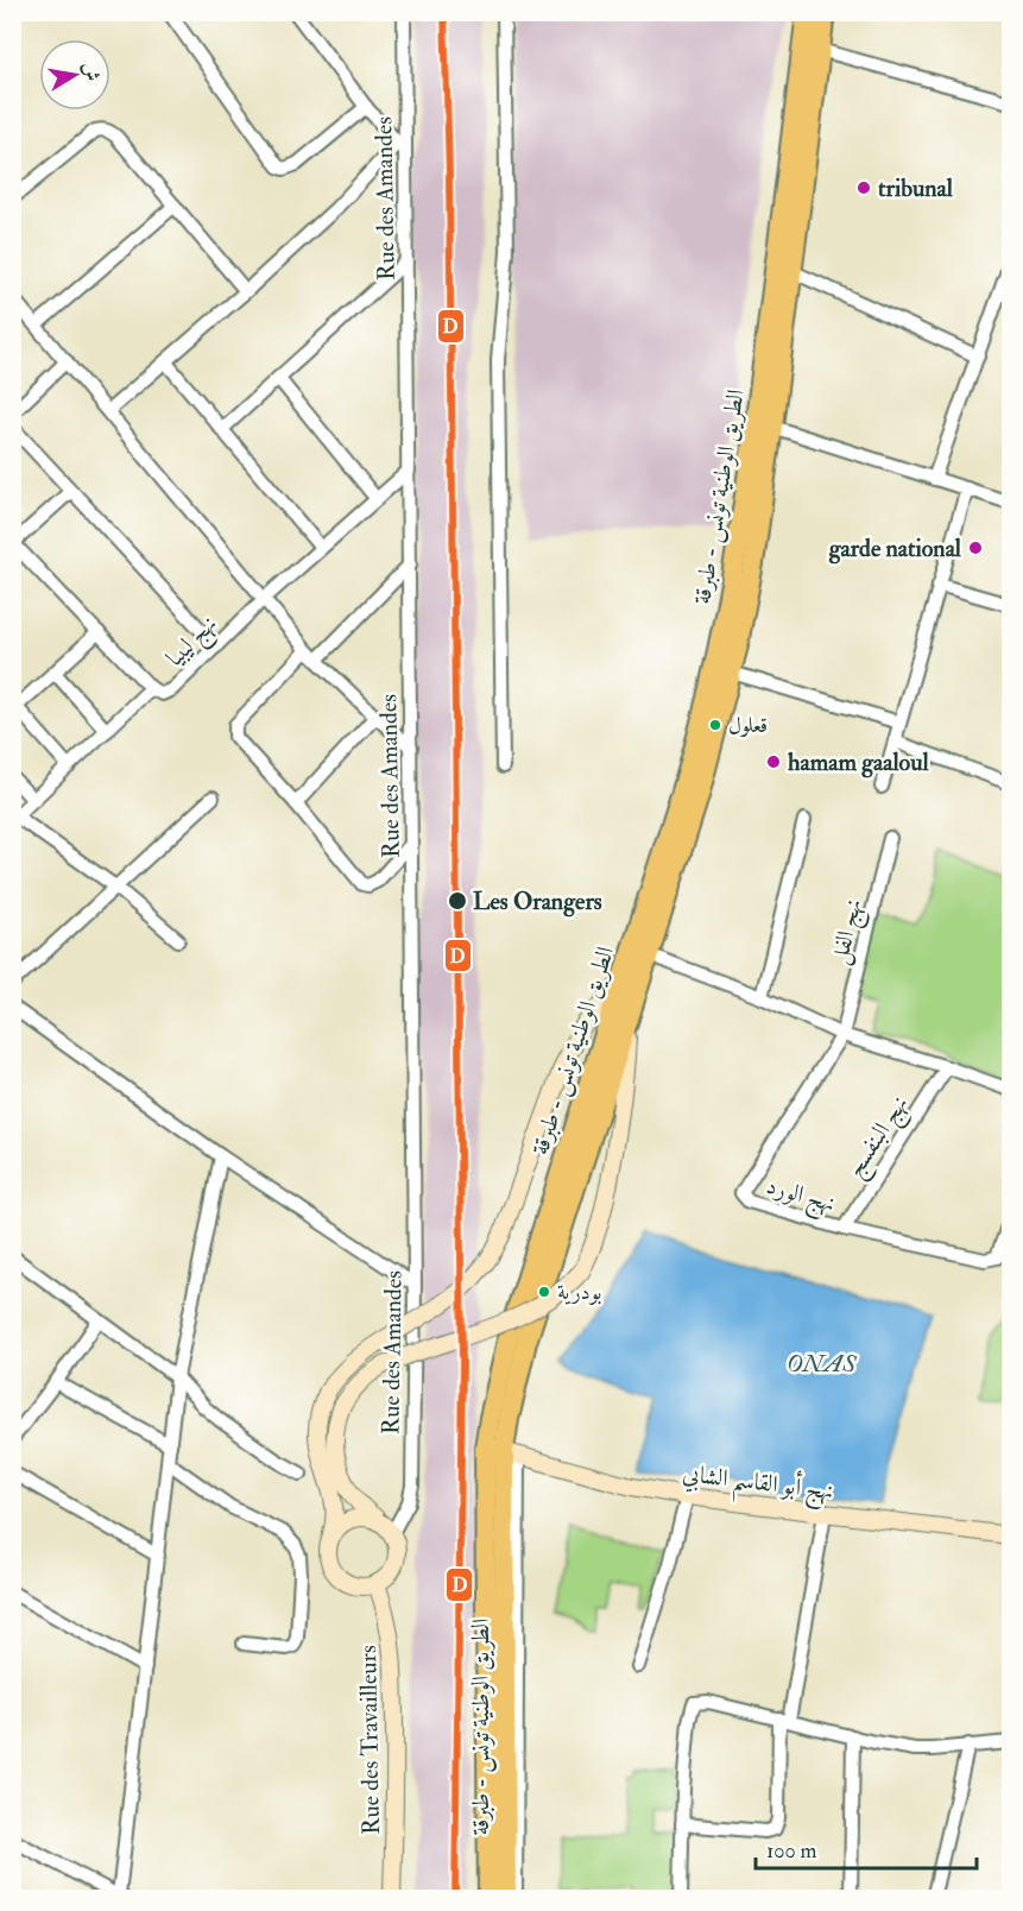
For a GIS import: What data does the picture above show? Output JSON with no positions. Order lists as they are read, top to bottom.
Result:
{
  "streets": {
    "main road": ["الطريق الوطنية تونس - طبرقة"],
    "street": [
      "Rue des Amandes",
      "نهج ليبيا",
      "نهج الفل",
      "نهج البنفسج",
      "نهج الورد",
      "نهج أبو القاسم الشابي",
      "Rue des Travailleurs"
    ]
  },
  "crossings": [
    ["Rue des Amandes", "نهج ليبيا"],
    ["Rue des Amandes", "Rue des Travailleurs"],
    ["الطريق الوطنية تونس - طبرقة", "نهج أبو القاسم الشابي"],
    ["نهج الفل", "نهج الورد"],
    ["نهج البنفسج", "نهج الورد"]
  ],
  "water": ["ONAS"],
  "places": [
    "tribunal",
    "garde national",
    "قعلول",
    "hamam gaaloul",
    "Les Orangers",
    "بودرية"
  ],
  "lines": ["transit line D"],
  "scale_bar": "100 m",
  "north": "right"
}
